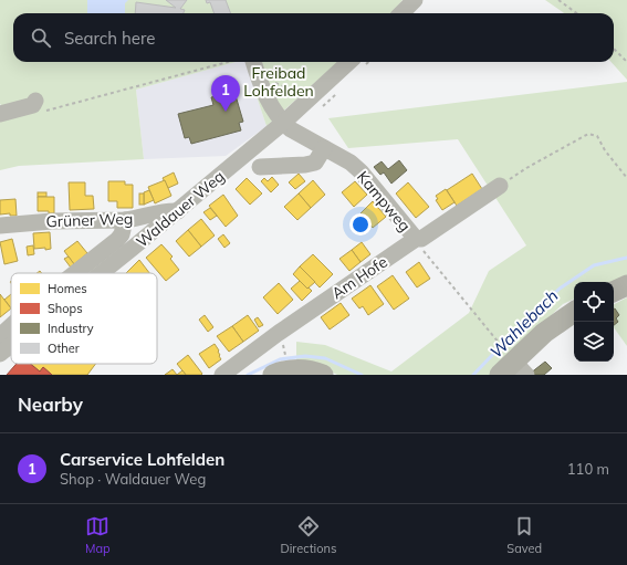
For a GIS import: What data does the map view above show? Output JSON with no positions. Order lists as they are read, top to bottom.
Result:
{
  "streets": {
    "street": [
      "Kampweg",
      "Waldauer Weg",
      "Grüner Weg",
      "Am Hofe"
    ]
  },
  "crossings": [
    ["Kampweg", "Waldauer Weg"],
    ["Kampweg", "Am Hofe"],
    ["Waldauer Weg", "Grüner Weg"]
  ],
  "water": ["Wahlebach"],
  "parks": ["Freibad Lohfelden"],
  "legend": [
    "Homes",
    "Shops",
    "Industry",
    "Other"
  ],
  "page": {
    "search": "Search here",
    "pins": "1",
    "heading": "Nearby",
    "list": [
      {
        "mark": "1",
        "name": "Carservice Lohfelden",
        "note": "Shop · Waldauer Weg",
        "value": "110 m"
      }
    ],
    "nav": ["Map", "Directions", "Saved"]
  }
}
